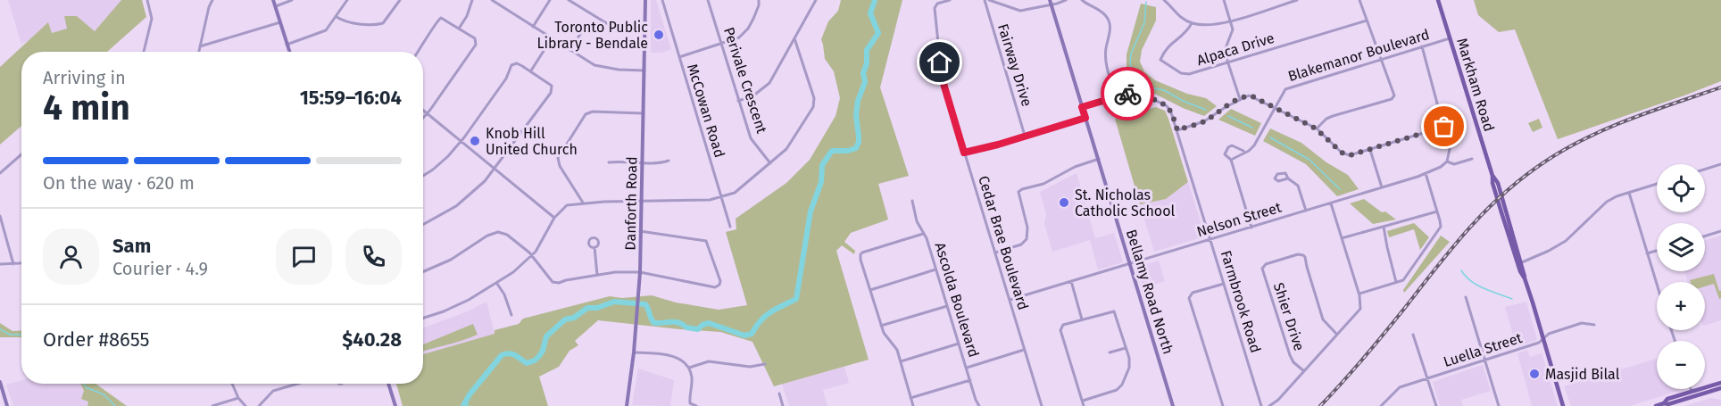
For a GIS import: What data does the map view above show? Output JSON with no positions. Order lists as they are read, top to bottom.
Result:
{
  "streets": {
    "main road": ["Markham Road", "Danforth Road", "Bellamy Road North"],
    "street": [
      "Alpaca Drive",
      "Blakemanor Boulevard",
      "Fairway Drive",
      "Perivale Crescent",
      "McCowan Road",
      "Nelson Street",
      "Cedar Brae Boulevard",
      "Ascolda Boulevard",
      "Farmbrook Road",
      "Shier Drive",
      "Luella Street"
    ]
  },
  "crossings": [
    ["Blakemanor Boulevard", "Markham Road"],
    ["Markham Road", "Luella Street"],
    ["Nelson Street", "Cedar Brae Boulevard"],
    ["Nelson Street", "Bellamy Road North"],
    ["Nelson Street", "Farmbrook Road"],
    ["Bellamy Road North", "Farmbrook Road"]
  ],
  "places": [
    "Toronto Public Library - Bendale",
    "Knob Hill United Church",
    "St. Nicholas Catholic School",
    "Masjid Bilal"
  ],
  "page": {
    "heading": ["4 min", "Arriving in", "15:59–16:04"],
    "panel": [
      "Sam",
      "Courier · 4.9",
      "Order #8655",
      "$40.28"
    ],
    "bar": "On the way · 620 m",
    "map_buttons": ["+", "−"]
  }
}
